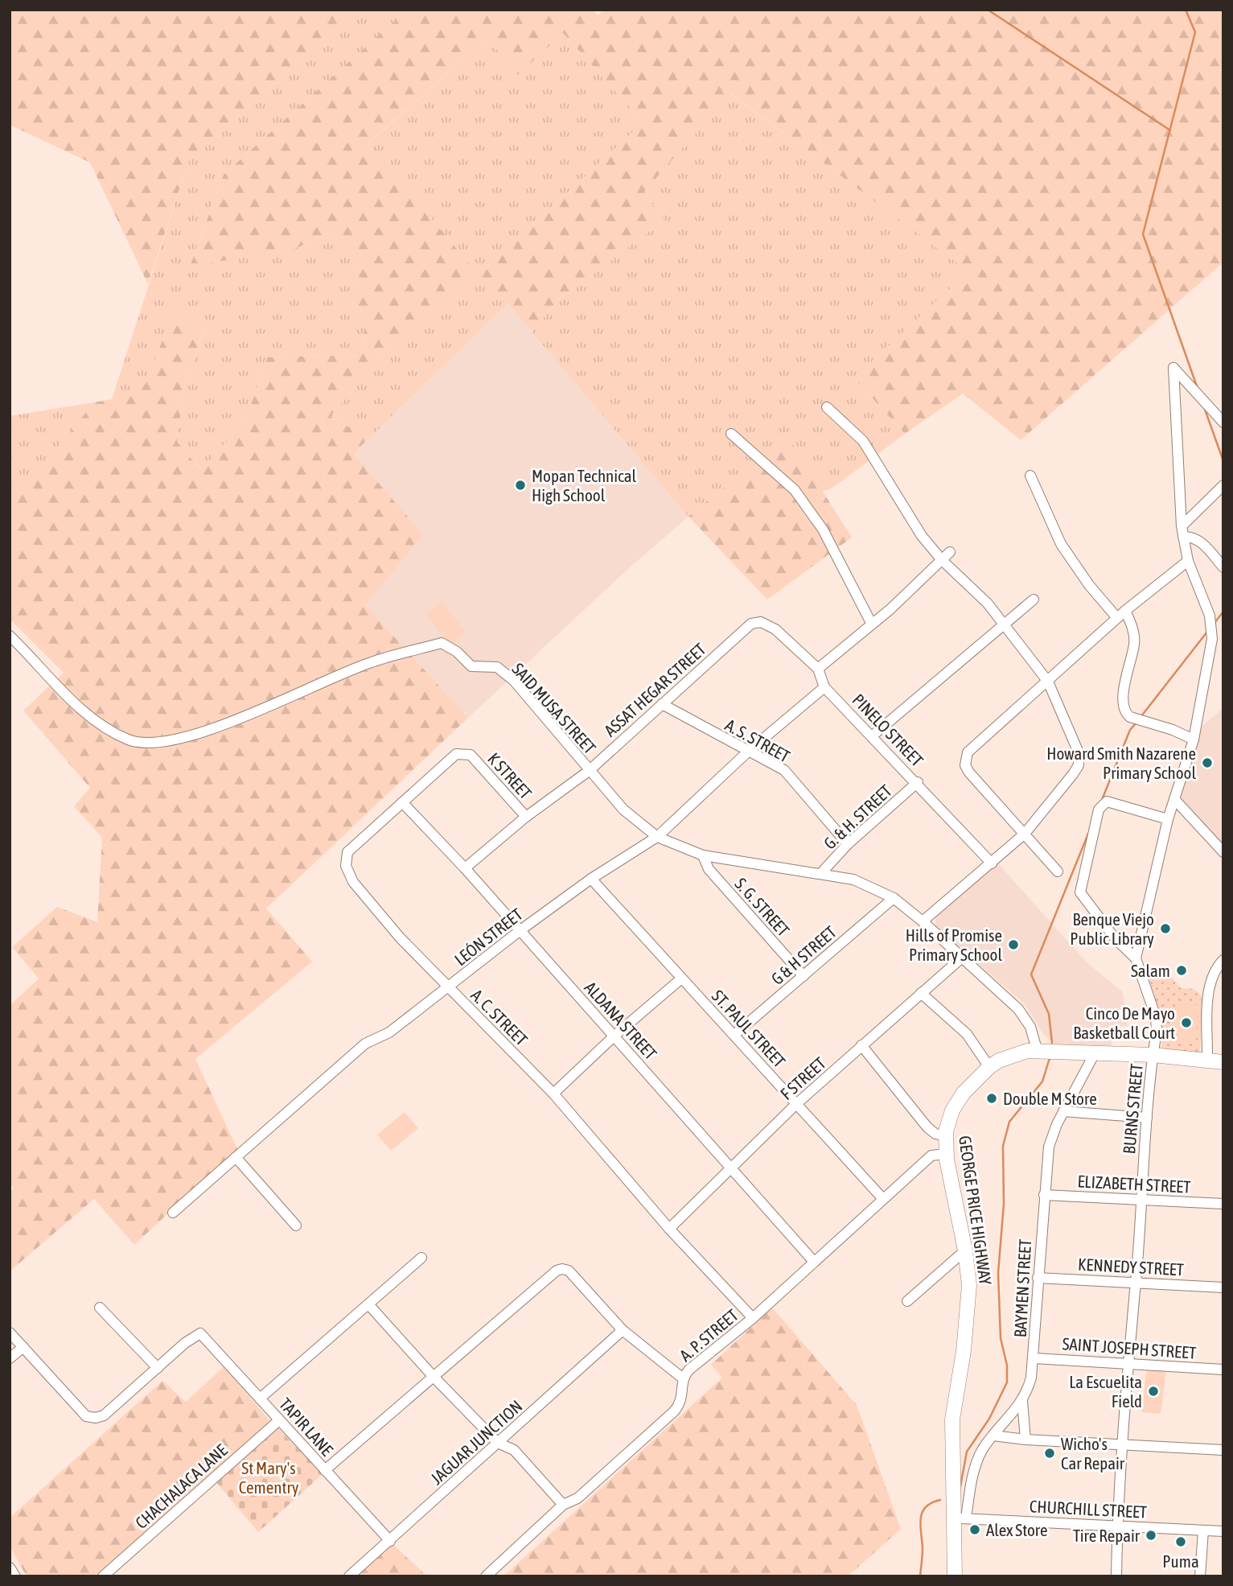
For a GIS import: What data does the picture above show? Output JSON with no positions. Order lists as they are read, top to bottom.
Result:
{
  "streets": {
    "highway": ["GEORGE PRICE HIGHWAY"],
    "street": [
      "ASSAT HEGAR STREET",
      "SAID MUSA STREET",
      "PINELO STREET",
      "A. S. STREET",
      "K STREET",
      "G. & H. STREET",
      "S. G. STREET",
      "LEÓN STREET",
      "G & H STREET",
      "A. C. STREET",
      "ALDANA STREET",
      "ST. PAUL STREET",
      "F STREET",
      "BURNS STREET",
      "ELIZABETH STREET",
      "KENNEDY STREET",
      "BAYMEN STREET",
      "A. P. STREET",
      "SAINT JOSEPH STREET",
      "TAPIR LANE",
      "JAGUAR JUNCTION",
      "CHACHALACA LANE",
      "CHURCHILL STREET"
    ]
  },
  "crossings": [
    ["ASSAT HEGAR STREET", "SAID MUSA STREET"],
    ["ASSAT HEGAR STREET", "PINELO STREET"],
    ["ASSAT HEGAR STREET", "A. S. STREET"],
    ["ASSAT HEGAR STREET", "K STREET"],
    ["ASSAT HEGAR STREET", "ALDANA STREET"],
    ["SAID MUSA STREET", "G. & H. STREET"],
    ["SAID MUSA STREET", "S. G. STREET"],
    ["SAID MUSA STREET", "LEÓN STREET"],
    ["SAID MUSA STREET", "G & H STREET"],
    ["SAID MUSA STREET", "F STREET"],
    ["SAID MUSA STREET", "GEORGE PRICE HIGHWAY"],
    ["PINELO STREET", "G. & H. STREET"],
    ["PINELO STREET", "LEÓN STREET"],
    ["A. S. STREET", "G. & H. STREET"],
    ["A. S. STREET", "LEÓN STREET"],
    ["K STREET", "A. C. STREET"],
    ["S. G. STREET", "G & H STREET"],
    ["LEÓN STREET", "A. C. STREET"],
    ["LEÓN STREET", "ALDANA STREET"],
    ["LEÓN STREET", "ST. PAUL STREET"],
    ["G & H STREET", "ST. PAUL STREET"],
    ["A. C. STREET", "ALDANA STREET"],
    ["A. C. STREET", "F STREET"],
    ["A. C. STREET", "A. P. STREET"],
    ["ALDANA STREET", "F STREET"],
    ["ALDANA STREET", "A. P. STREET"],
    ["ST. PAUL STREET", "F STREET"],
    ["ST. PAUL STREET", "A. P. STREET"],
    ["BURNS STREET", "ELIZABETH STREET"],
    ["BURNS STREET", "GEORGE PRICE HIGHWAY"],
    ["BURNS STREET", "KENNEDY STREET"],
    ["BURNS STREET", "SAINT JOSEPH STREET"],
    ["BURNS STREET", "CHURCHILL STREET"],
    ["ELIZABETH STREET", "BAYMEN STREET"],
    ["GEORGE PRICE HIGHWAY", "BAYMEN STREET"],
    ["GEORGE PRICE HIGHWAY", "A. P. STREET"],
    ["GEORGE PRICE HIGHWAY", "CHURCHILL STREET"],
    ["KENNEDY STREET", "BAYMEN STREET"],
    ["BAYMEN STREET", "SAINT JOSEPH STREET"],
    ["BAYMEN STREET", "CHURCHILL STREET"],
    ["TAPIR LANE", "JAGUAR JUNCTION"],
    ["TAPIR LANE", "CHACHALACA LANE"]
  ],
  "parks": ["St Mary's Cementry"],
  "places": [
    "Mopan Technical High School",
    "Howard Smith Nazarene Primary School",
    "Benque Viejo Public Library",
    "Hills of Promise Primary School",
    "Salam",
    "Cinco De Mayo Basketball Court",
    "Double M Store",
    "La Escuelita Field",
    "Wicho's Car Repair",
    "Alex Store",
    "Tire Repair",
    "Puma"
  ]
}
